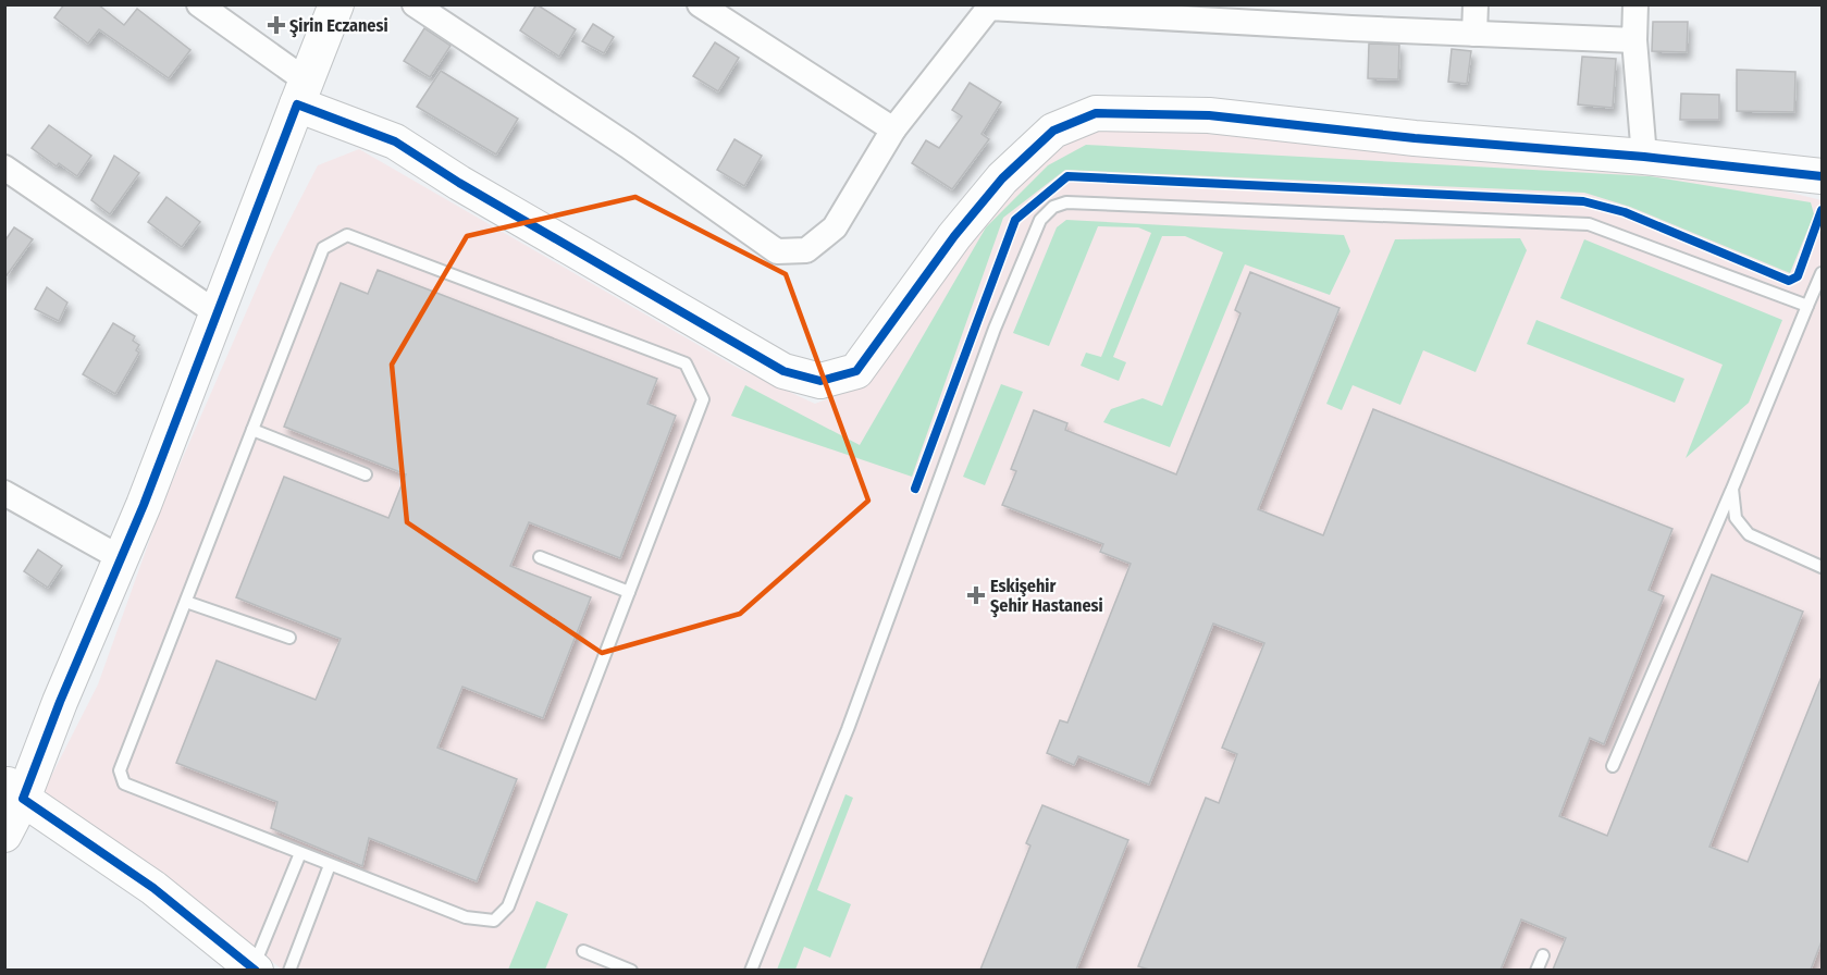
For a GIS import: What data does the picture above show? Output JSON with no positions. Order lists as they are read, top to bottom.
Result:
{
  "places": {
    "health": ["Şirin Eczanesi", "Eskişehir Şehir Hastanesi"]
  }
}
